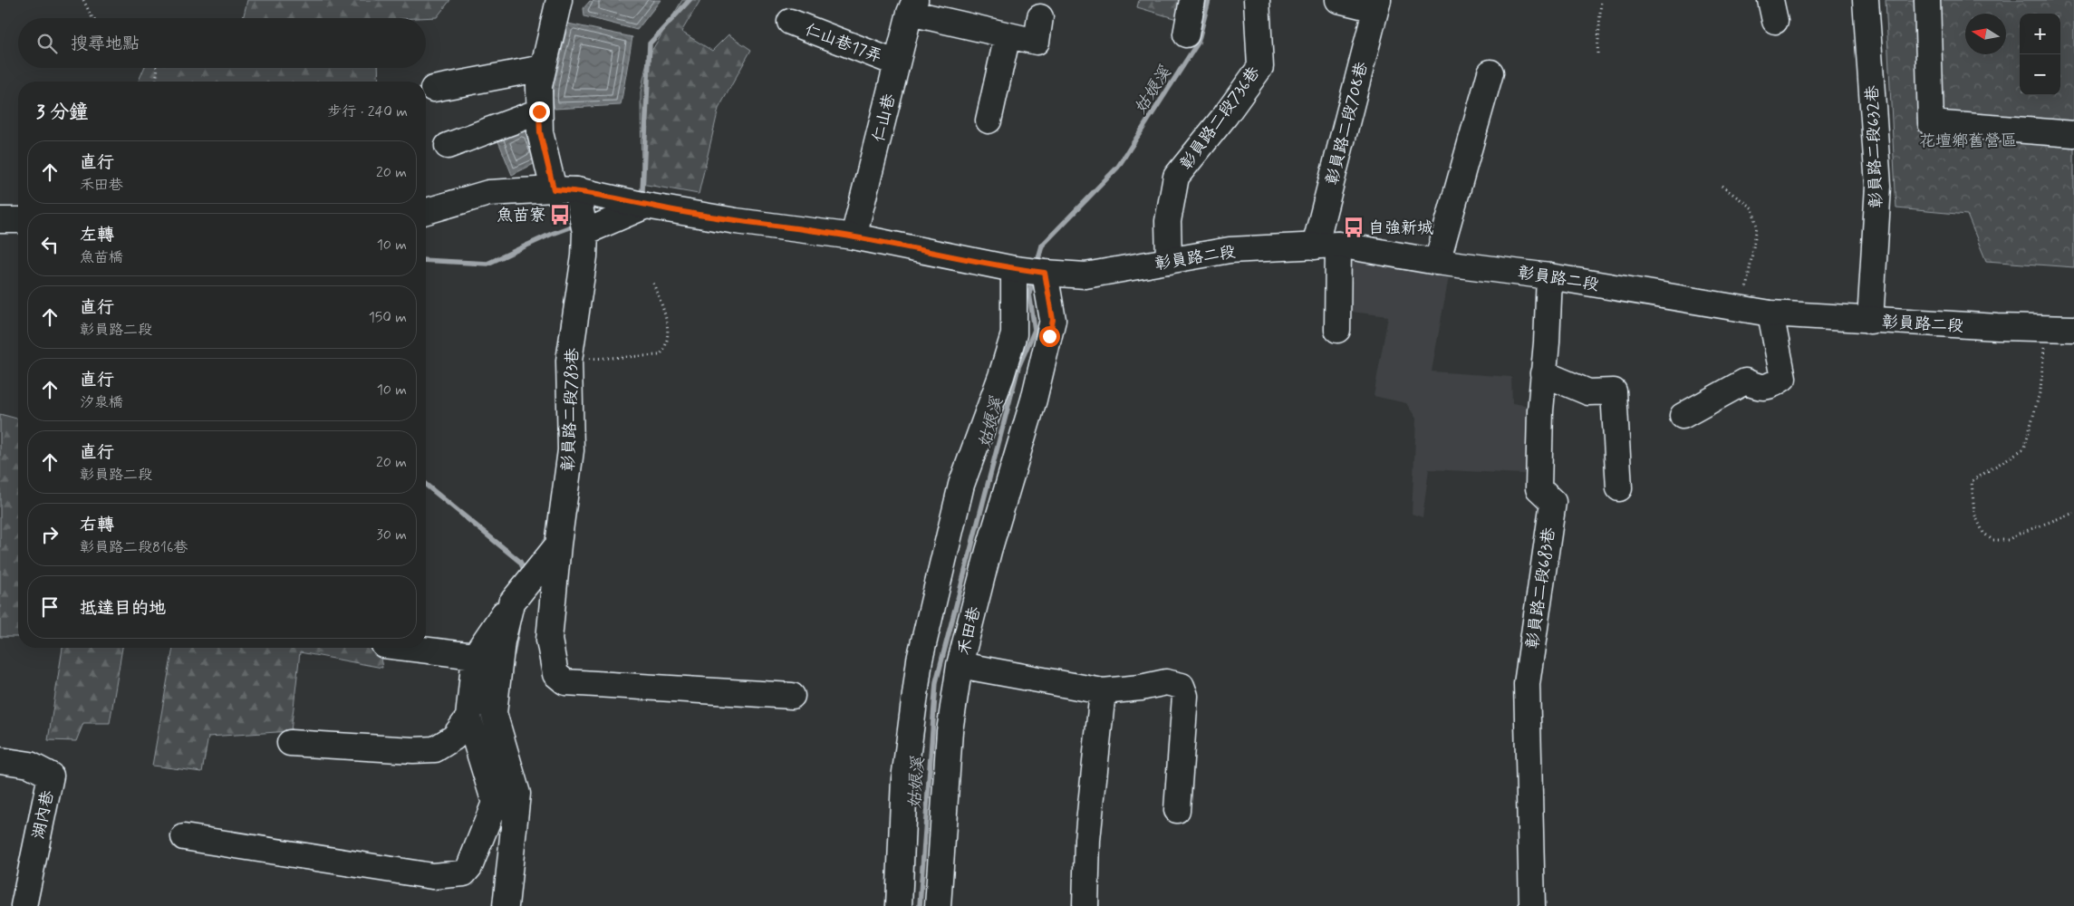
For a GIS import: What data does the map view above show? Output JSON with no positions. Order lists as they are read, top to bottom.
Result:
{
  "streets": {
    "main road": [
      "仁山巷17弄",
      "仁山巷",
      "彰員路二段736巷",
      "彰員路二段708巷",
      "彰員路二段632巷",
      "彰員路二段",
      "彰員路二段783巷",
      "彰員路二段683巷",
      "禾田巷",
      "湖內巷"
    ]
  },
  "crossings": [
    ["仁山巷17弄", "仁山巷"],
    ["彰員路二段736巷", "彰員路二段"],
    ["彰員路二段708巷", "彰員路二段"],
    ["彰員路二段632巷", "彰員路二段"],
    ["彰員路二段", "彰員路二段683巷"],
    ["彰員路二段", "禾田巷"]
  ],
  "water": ["姑娘溪"],
  "parks": ["花壇鄉舊營區"],
  "places": {
    "bus stop": ["魚苗寮", "自強新城"]
  },
  "north": "left",
  "page": {
    "map_buttons": ["+", "−"],
    "search": "搜尋地點",
    "heading": ["3 分鐘", "步行 · 240 m"],
    "list": [
      ["直行", "禾田巷", "20 m"],
      ["左轉", "魚苗橋", "10 m"],
      ["直行", "彰員路二段", "150 m"],
      ["直行", "汐泉橋", "10 m"],
      ["直行", "彰員路二段", "20 m"],
      ["右轉", "彰員路二段816巷", "30 m"],
      "抵達目的地"
    ]
  }
}
